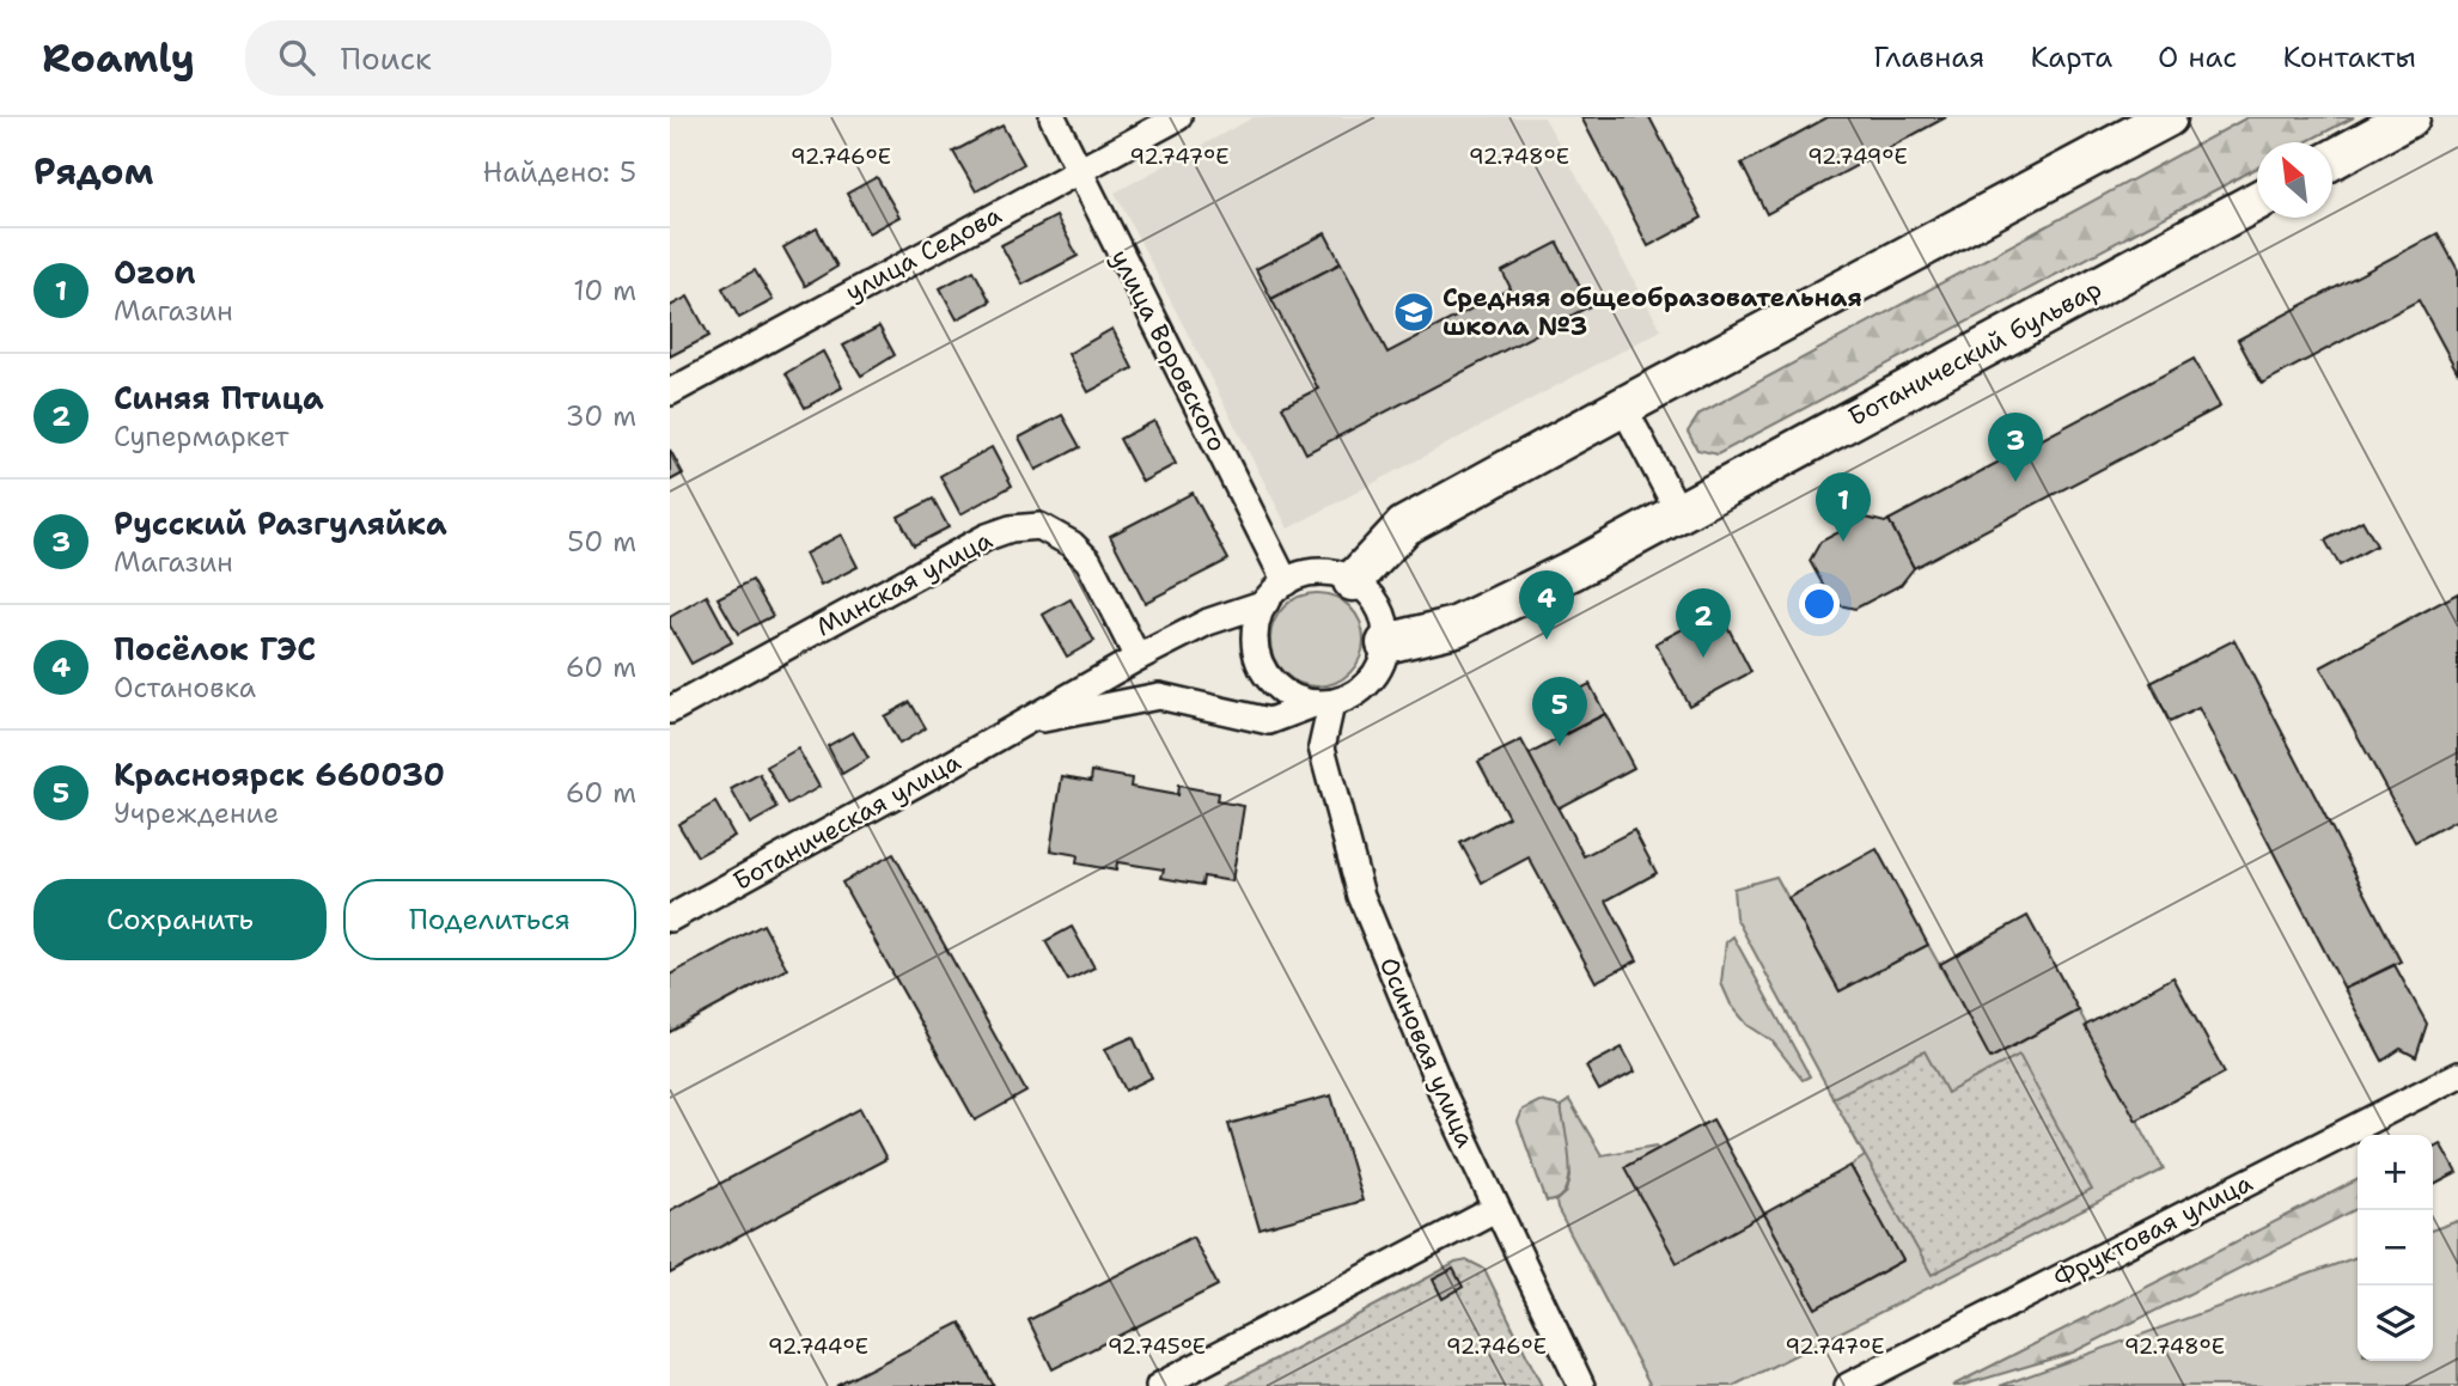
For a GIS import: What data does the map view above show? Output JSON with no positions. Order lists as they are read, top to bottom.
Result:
{
  "streets": {
    "street": [
      "улица Седова",
      "улица Воровского",
      "Ботанический бульвар",
      "Минская улица",
      "Ботаническая улица",
      "Осиновая улица",
      "Фруктовая улица"
    ]
  },
  "crossings": [
    ["улица Седова", "улица Воровского"],
    ["улица Воровского", "Ботанический бульвар"],
    ["улица Воровского", "Ботаническая улица"],
    ["улица Воровского", "Осиновая улица"],
    ["Ботанический бульвар", "Ботаническая улица"],
    ["Ботанический бульвар", "Осиновая улица"],
    ["Минская улица", "Ботаническая улица"],
    ["Ботаническая улица", "Осиновая улица"]
  ],
  "places": {
    "school or university": ["Средняя общеобразовательная школа №3"]
  },
  "north": "top left",
  "page": {
    "header": "Roamly",
    "search": "Поиск",
    "nav": [
      "Главная",
      "Карта",
      "О нас",
      "Контакты"
    ],
    "heading": ["Рядом", "Найдено: 5"],
    "list": [
      {
        "mark": "1",
        "name": "Ozon",
        "note": "Магазин",
        "value": "10 m"
      },
      {
        "mark": "2",
        "name": "Синяя Птица",
        "note": "Супермаркет",
        "value": "30 m"
      },
      {
        "mark": "3",
        "name": "Русский Разгуляйка",
        "note": "Магазин",
        "value": "50 m"
      },
      {
        "mark": "4",
        "name": "Посёлок ГЭС",
        "note": "Остановка",
        "value": "60 m"
      },
      {
        "mark": "5",
        "name": "Красноярск 660030",
        "note": "Учреждение",
        "value": "60 m"
      }
    ],
    "pins": [
      "3",
      "1",
      "4",
      "2",
      "5"
    ],
    "buttons": ["Сохранить", "Поделиться"],
    "map_buttons": ["+", "−"]
  },
  "coordinates": [
    "92.746°E",
    "92.747°E",
    "92.748°E",
    "92.749°E",
    "92.744°E",
    "92.745°E"
  ]
}
